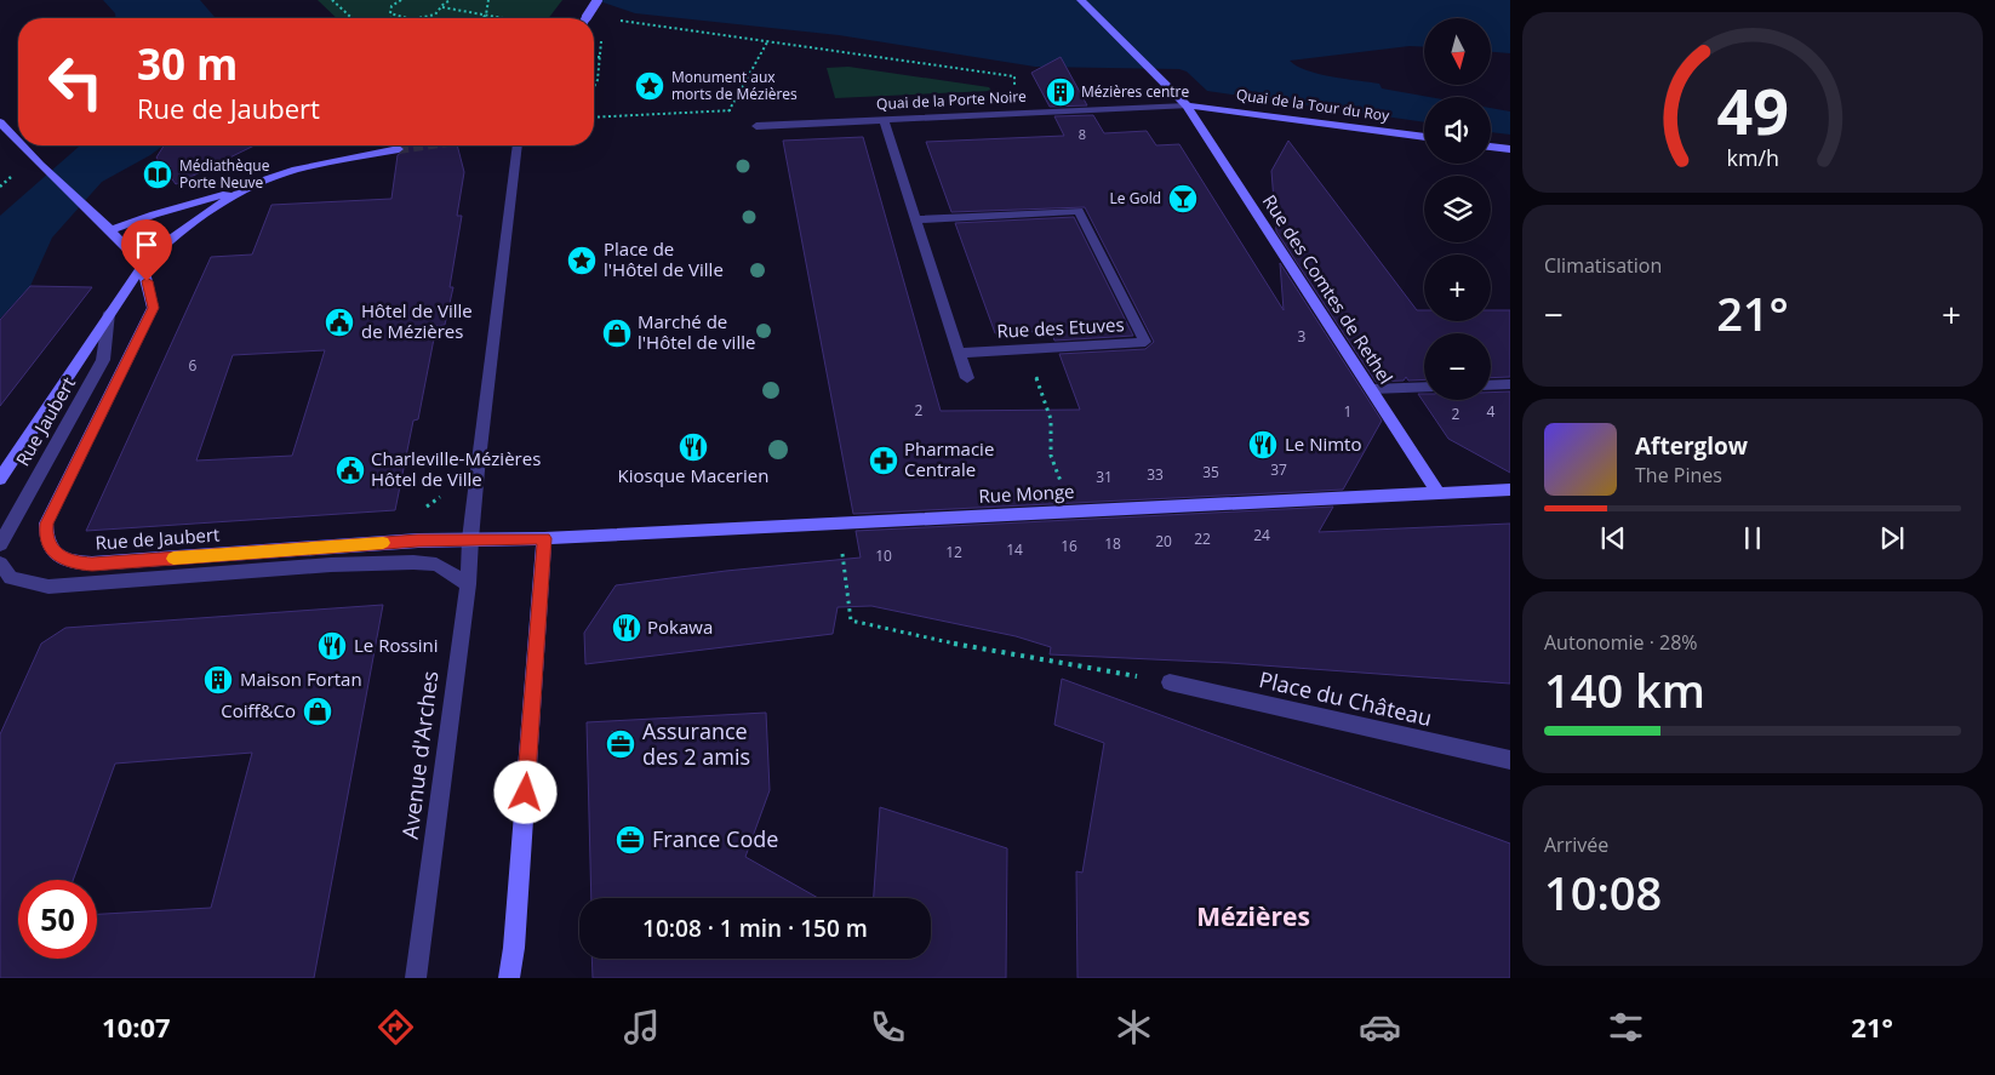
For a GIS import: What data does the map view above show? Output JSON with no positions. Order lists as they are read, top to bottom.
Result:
{
  "streets": {
    "main road": [
      "Quai de la Tour du Roy",
      "Rue des Comtes de Rethel",
      "Rue Monge",
      "Rue de Jaubert"
    ],
    "street": [
      "Quai de la Porte Noire",
      "Rue des Etuves",
      "Rue Jaubert",
      "Place du Château",
      "Avenue d'Arches"
    ]
  },
  "crossings": [
    ["Quai de la Porte Noire", "Quai de la Tour du Roy"],
    ["Quai de la Porte Noire", "Rue des Comtes de Rethel"],
    ["Quai de la Tour du Roy", "Rue des Comtes de Rethel"],
    ["Rue des Comtes de Rethel", "Rue Monge"],
    ["Rue Monge", "Rue de Jaubert"],
    ["Rue de Jaubert", "Avenue d'Arches"]
  ],
  "districts": ["Mézières"],
  "places": {
    "place": ["Monument aux morts de Mézières", "Place de l'Hôtel de Ville"],
    "building": ["Mézières centre", "Maison Fortan"],
    "library": ["Médiathèque Porte Neuve"],
    "bar": ["Le Gold"],
    "public building": ["Hôtel de Ville de Mézières", "Charleville-Mézières Hôtel de Ville"],
    "shop": ["Marché de l'Hôtel de ville", "Coiff&Co"],
    "restaurant": [
      "Le Nimto",
      "Kiosque Macerien",
      "Pokawa",
      "Le Rossini"
    ],
    "pharmacy": ["Pharmacie Centrale"],
    "office": ["Assurance des 2 amis", "France Code"]
  },
  "house_numbers": [
    "8",
    "3",
    "6",
    "2",
    "1",
    "4",
    "2",
    "37",
    "35",
    "33",
    "31",
    "24",
    "22",
    "20",
    "18",
    "16",
    "14",
    "12",
    "10"
  ],
  "north": "bottom",
  "page": {
    "map_buttons": ["+", "−"],
    "turn": ["30 m", "Rue de Jaubert"],
    "tile": [
      "Climatisation",
      ["Autonomie · 28%", "140 km"],
      ["Arrivée", "10:08"]
    ],
    "heat": ["−", "21°", "+"],
    "song": ["Afterglow", "The Pines"],
    "limit": "50",
    "trip": "10:08 · 1 min · 150 m",
    "tabs": ["10:07", "21°"],
    "gauge": ["49", "km/h"]
  }
}
